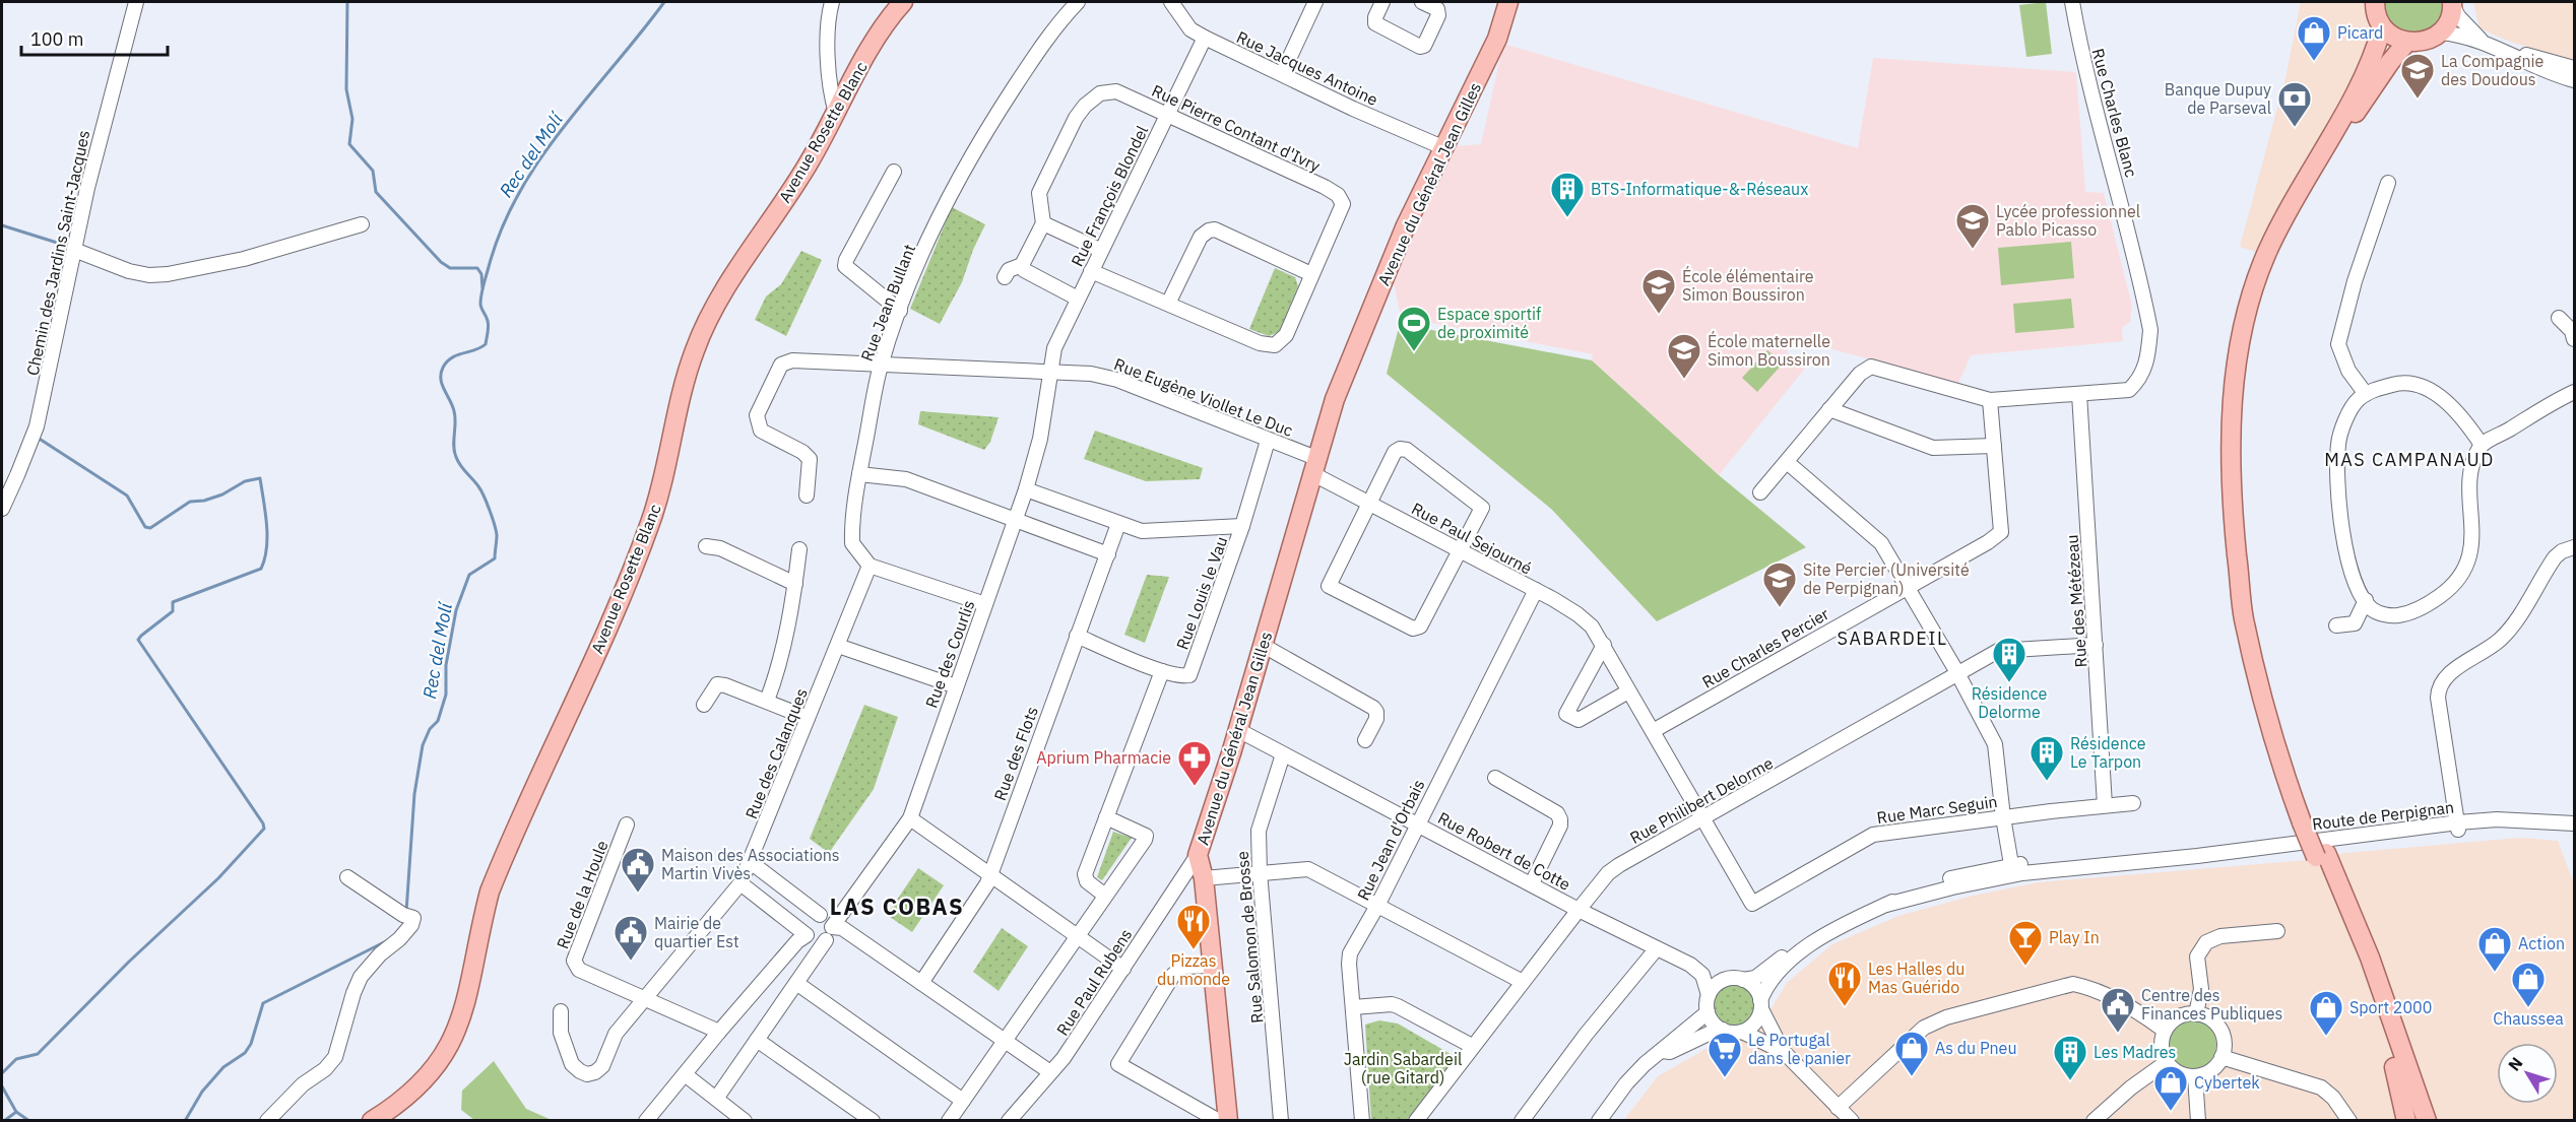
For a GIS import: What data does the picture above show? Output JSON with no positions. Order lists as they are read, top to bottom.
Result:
{
  "streets": {
    "main road": ["Avenue Rosette Blanc", "Avenue du Général Jean Gilles"],
    "street": [
      "Rue Jacques Antoine",
      "Rue Charles Blanc",
      "Rue Pierre Contant d'Ivry",
      "Rue François Blondel",
      "Chemin des Jardins Saint-Jacques",
      "Rue Jean Bullant",
      "Rue Eugène Viollet Le Duc",
      "Rue Paul Sejourné",
      "Rue Louis le Vau",
      "Rue des Métézeau",
      "Rue Charles Percier",
      "Rue des Courlis",
      "Rue des Calanques",
      "Rue des Flots",
      "Rue Philibert Delorme",
      "Rue Marc Seguin",
      "Route de Perpignan",
      "Rue Jean d'Orbais",
      "Rue Robert de Cotte",
      "Rue de la Houle",
      "Rue Salomon de Brosse",
      "Rue Paul Rubens"
    ]
  },
  "crossings": [
    ["Rue Jacques Antoine", "Avenue du Général Jean Gilles"],
    ["Rue Jacques Antoine", "Rue François Blondel"],
    ["Rue Charles Blanc", "Rue des Métézeau"],
    ["Rue Pierre Contant d'Ivry", "Rue François Blondel"],
    ["Avenue du Général Jean Gilles", "Rue Eugène Viollet Le Duc"],
    ["Avenue du Général Jean Gilles", "Rue Paul Sejourné"],
    ["Avenue du Général Jean Gilles", "Rue Robert de Cotte"],
    ["Avenue du Général Jean Gilles", "Rue Paul Rubens"],
    ["Rue François Blondel", "Rue Eugène Viollet Le Duc"],
    ["Rue François Blondel", "Rue des Courlis"],
    ["Rue Jean Bullant", "Rue Eugène Viollet Le Duc"],
    ["Rue Jean Bullant", "Rue des Calanques"],
    ["Rue Eugène Viollet Le Duc", "Rue Paul Sejourné"],
    ["Rue Eugène Viollet Le Duc", "Rue Louis le Vau"],
    ["Rue Eugène Viollet Le Duc", "Rue des Courlis"],
    ["Rue Paul Sejourné", "Rue Charles Percier"],
    ["Rue Paul Sejourné", "Rue Philibert Delorme"],
    ["Rue Paul Sejourné", "Rue Marc Seguin"],
    ["Rue Paul Sejourné", "Rue Jean d'Orbais"],
    ["Rue Louis le Vau", "Rue des Flots"],
    ["Rue des Métézeau", "Rue Philibert Delorme"],
    ["Rue des Métézeau", "Rue Marc Seguin"],
    ["Rue des Calanques", "Rue de la Houle"],
    ["Rue Philibert Delorme", "Rue Marc Seguin"],
    ["Rue Philibert Delorme", "Rue Robert de Cotte"],
    ["Rue Jean d'Orbais", "Rue Robert de Cotte"],
    ["Rue Robert de Cotte", "Rue Salomon de Brosse"]
  ],
  "districts": ["MAS CAMPANAUD", "SABARDEIL", "LAS COBAS"],
  "water": ["Rec del Molí"],
  "parks": ["Jardin Sabardeil (rue Gitard)"],
  "places": {
    "shop": [
      "Picard",
      "Action",
      "Chaussea",
      "Sport 2000",
      "As du Pneu",
      "Cybertek"
    ],
    "school or university": [
      "La Compagnie des Doudous",
      "Lycée professionnel Pablo Picasso",
      "École élémentaire Simon Boussiron",
      "École maternelle Simon Boussiron",
      "Site Percier (Université de Perpignan)"
    ],
    "bank": ["Banque Dupuy de Parseval"],
    "building": [
      "BTS-Informatique-&-Réseaux",
      "Résidence Delorme",
      "Résidence Le Tarpon",
      "Les Madres"
    ],
    "sports": ["Espace sportif de proximité"],
    "pharmacy": ["Aprium Pharmacie"],
    "public building": ["Maison des Associations Martin Vivès", "Mairie de quartier Est", "Centre des Finances Publiques"],
    "restaurant": ["Pizzas du monde", "Les Halles du Mas Guérido"],
    "bar": ["Play In"],
    "supermarket": ["Le Portugal dans le panier"]
  },
  "scale_bar": "100 m",
  "north": "top left"
}
